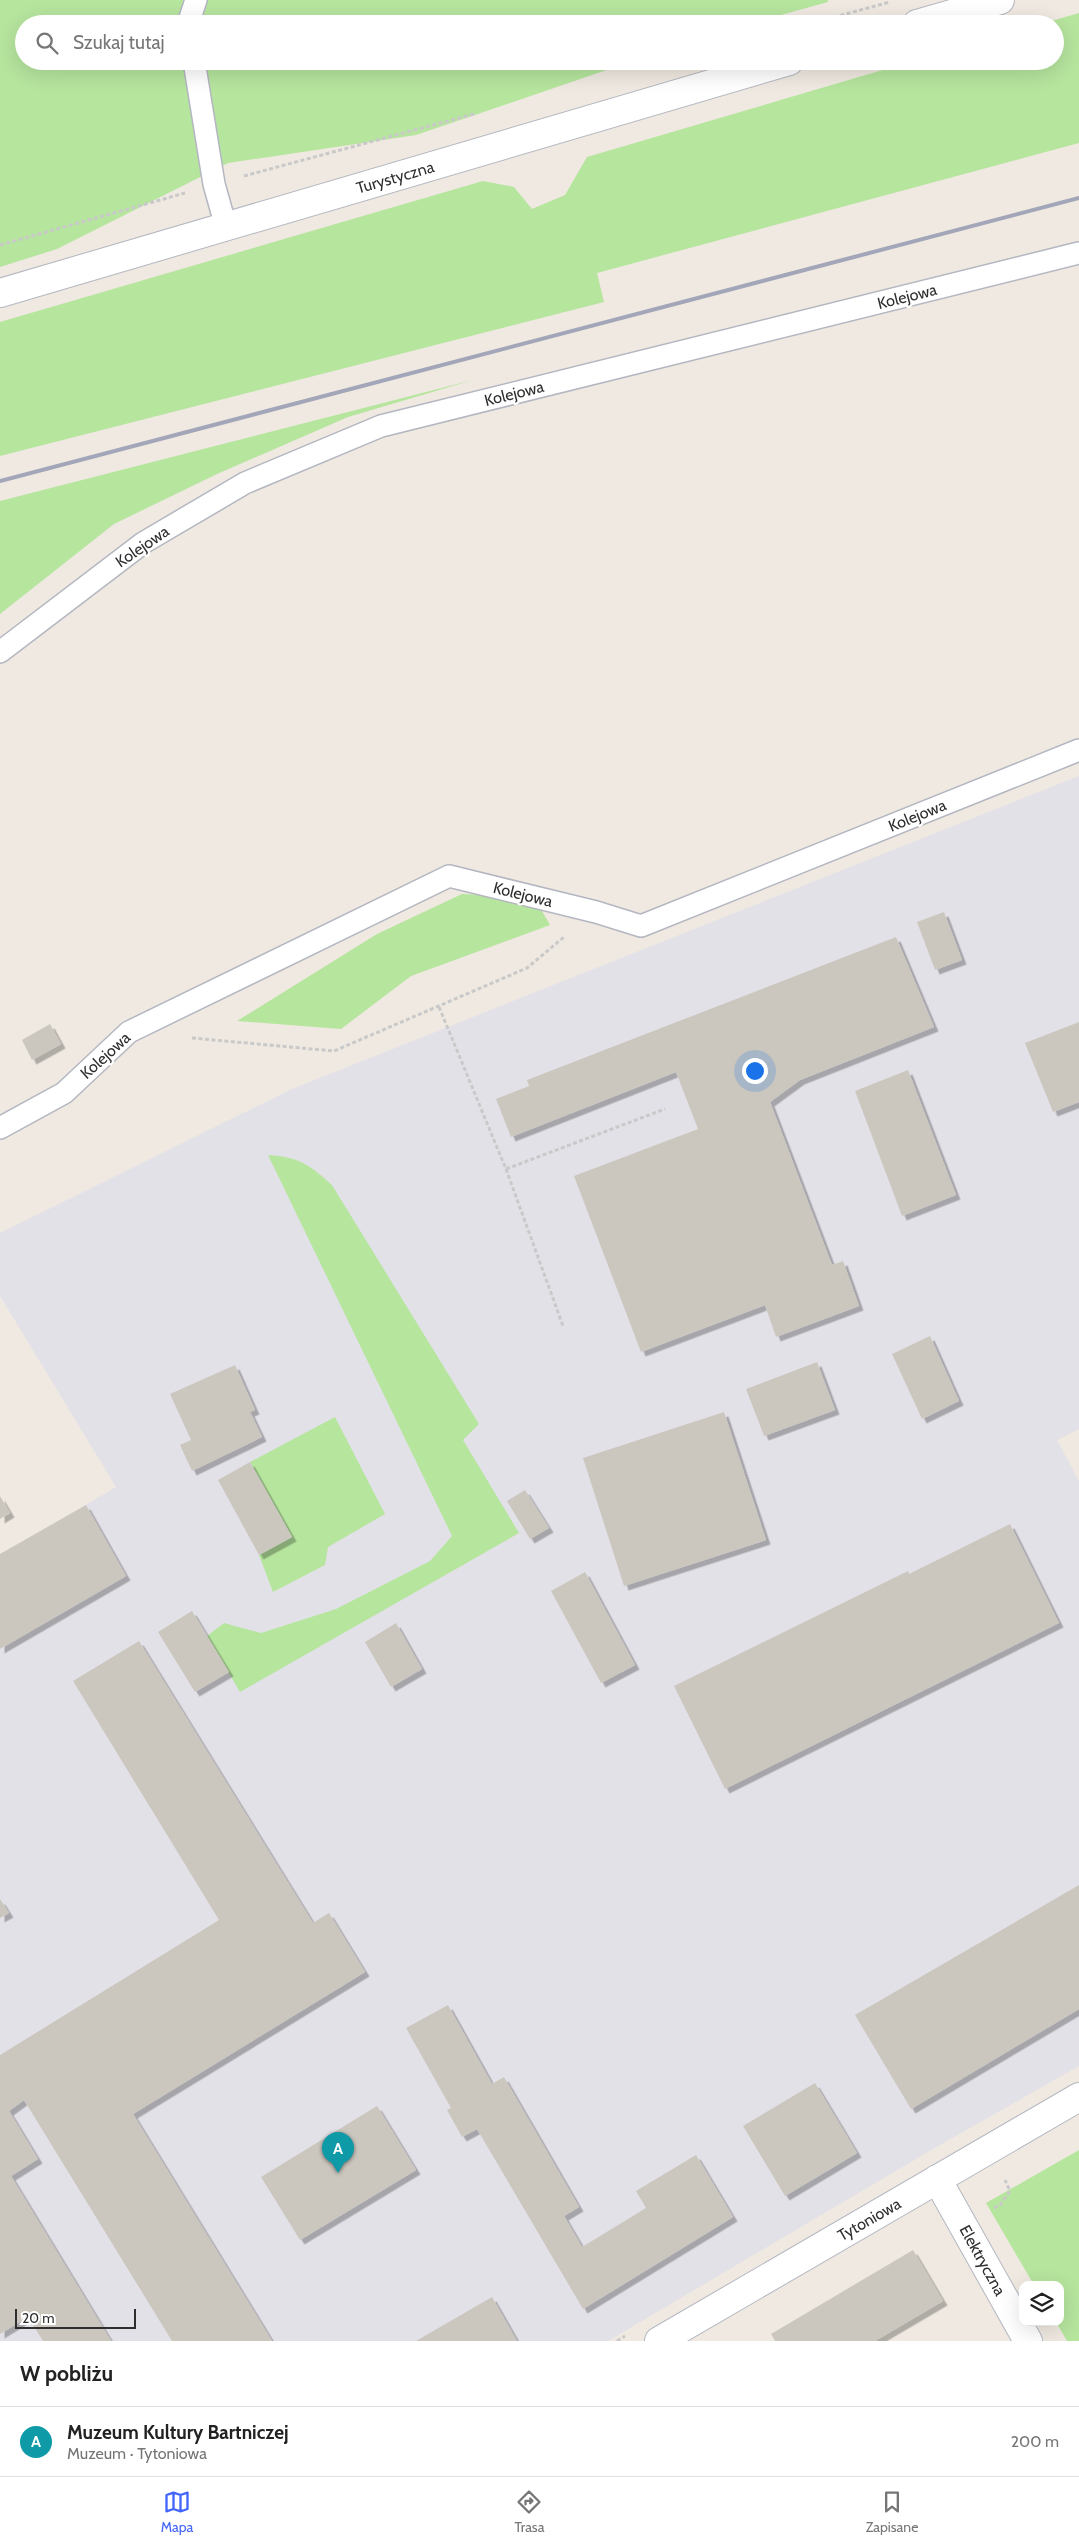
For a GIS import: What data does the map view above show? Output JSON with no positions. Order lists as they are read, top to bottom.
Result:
{
  "streets": {
    "street": ["Turystyczna", "Tytoniowa", "Elektryczna"],
    "lane": ["Kolejowa"]
  },
  "crossings": [
    ["Tytoniowa", "Elektryczna"]
  ],
  "scale_bar": "20 m",
  "page": {
    "search": "Szukaj tutaj",
    "pins": "A",
    "scale": "20 m",
    "heading": "W pobliżu",
    "list": [
      {
        "mark": "A",
        "name": "Muzeum Kultury Bartniczej",
        "note": "Muzeum · Tytoniowa",
        "value": "200 m"
      }
    ],
    "nav": ["Mapa", "Trasa", "Zapisane"]
  }
}
